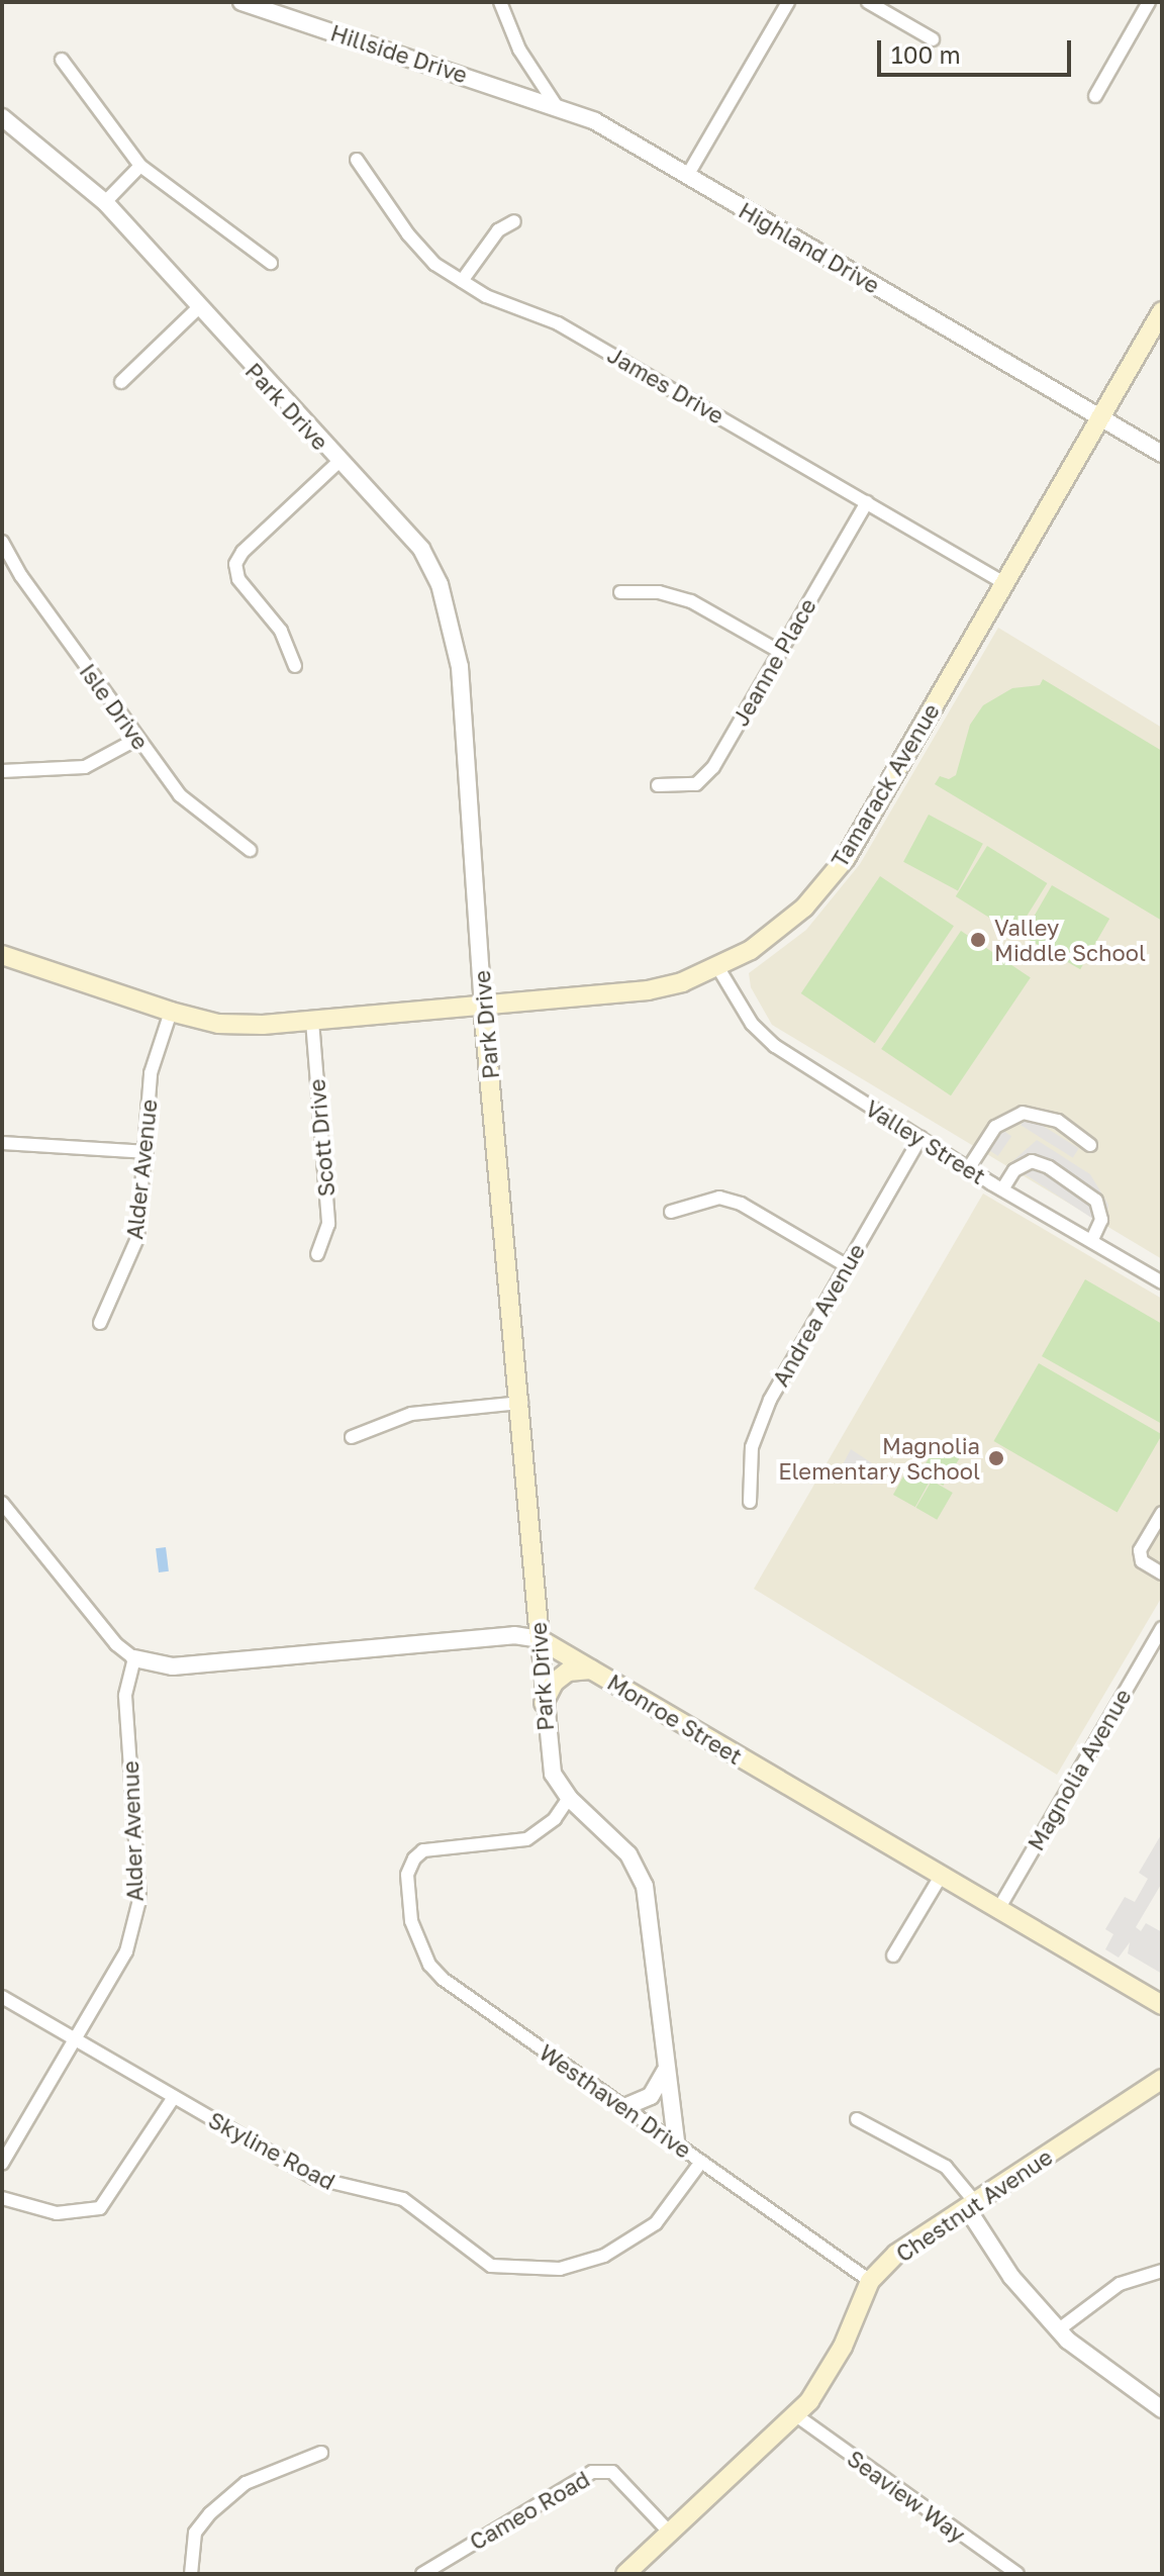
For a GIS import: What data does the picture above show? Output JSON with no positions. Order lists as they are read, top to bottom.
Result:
{
  "streets": {
    "main road": [
      "Park Drive",
      "Tamarack Avenue",
      "Monroe Street",
      "Chestnut Avenue"
    ],
    "street": [
      "Hillside Drive",
      "Highland Drive",
      "James Drive",
      "Jeanne Place",
      "Isle Drive",
      "Scott Drive",
      "Valley Street",
      "Alder Avenue",
      "Andrea Avenue",
      "Magnolia Avenue",
      "Westhaven Drive",
      "Skyline Road",
      "Seaview Way",
      "Cameo Road"
    ]
  },
  "crossings": [
    ["Hillside Drive", "Highland Drive"],
    ["Highland Drive", "Tamarack Avenue"],
    ["James Drive", "Jeanne Place"],
    ["James Drive", "Tamarack Avenue"],
    ["Park Drive", "Tamarack Avenue"],
    ["Park Drive", "Monroe Street"],
    ["Park Drive", "Westhaven Drive"],
    ["Tamarack Avenue", "Scott Drive"],
    ["Tamarack Avenue", "Valley Street"],
    ["Tamarack Avenue", "Alder Avenue"],
    ["Valley Street", "Andrea Avenue"],
    ["Alder Avenue", "Monroe Street"],
    ["Alder Avenue", "Skyline Road"],
    ["Monroe Street", "Magnolia Avenue"],
    ["Westhaven Drive", "Skyline Road"],
    ["Westhaven Drive", "Chestnut Avenue"],
    ["Chestnut Avenue", "Seaview Way"],
    ["Chestnut Avenue", "Cameo Road"]
  ],
  "places": ["Valley Middle School", "Magnolia Elementary School"],
  "scale_bar": "100 m"
}
